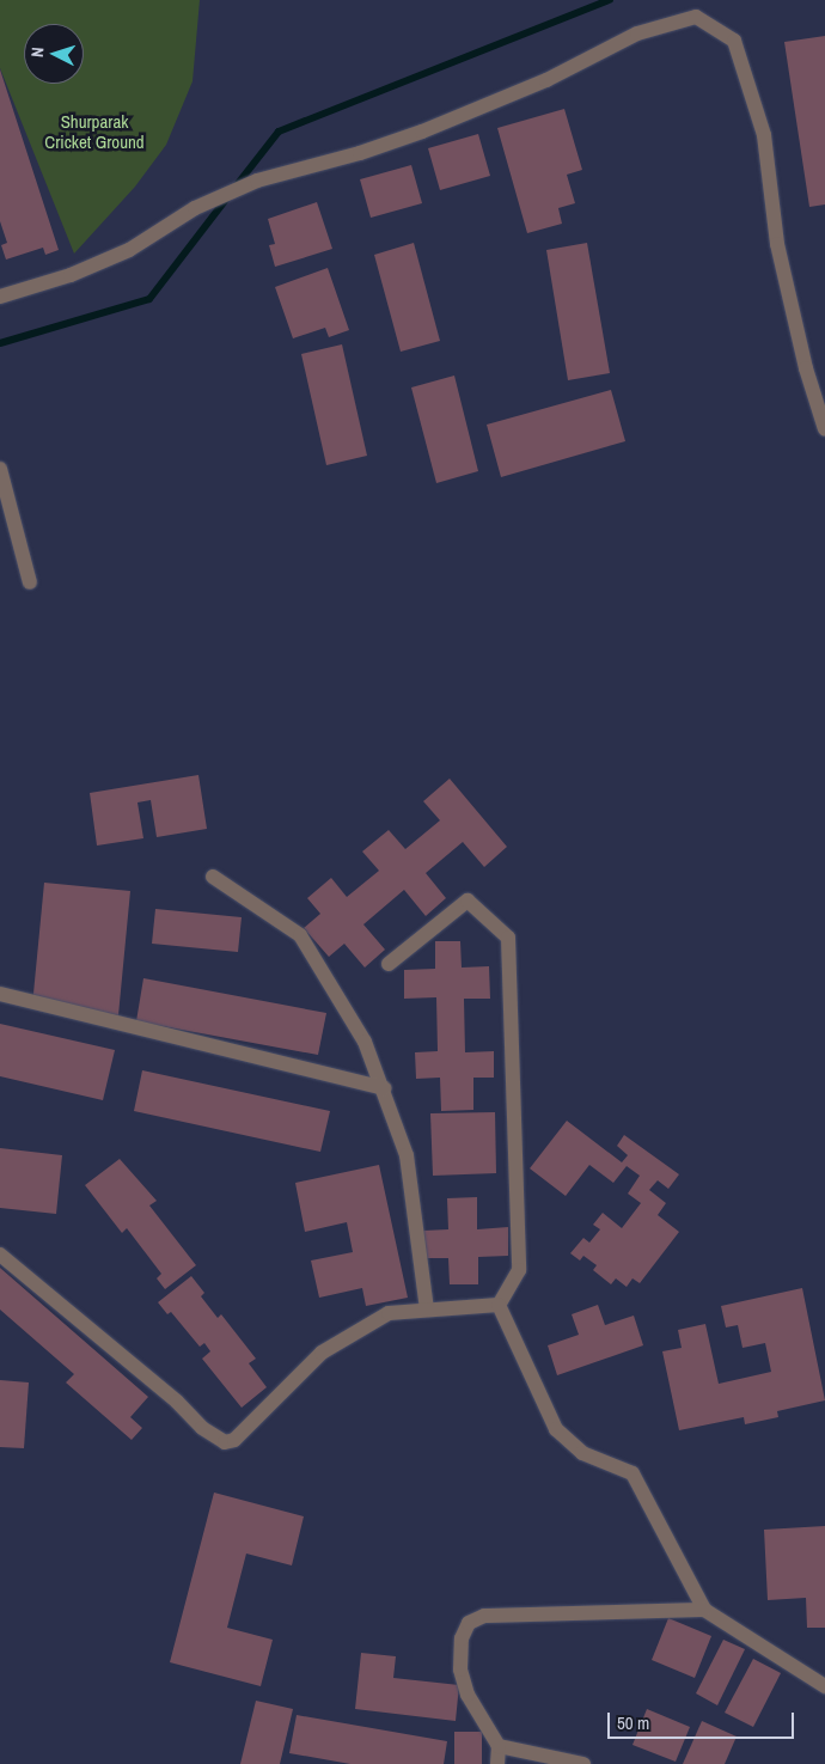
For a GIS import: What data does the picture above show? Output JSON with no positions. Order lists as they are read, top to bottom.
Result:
{
  "parks": ["Shurparak Cricket Ground"],
  "scale_bar": "50 m",
  "north": "left"
}
